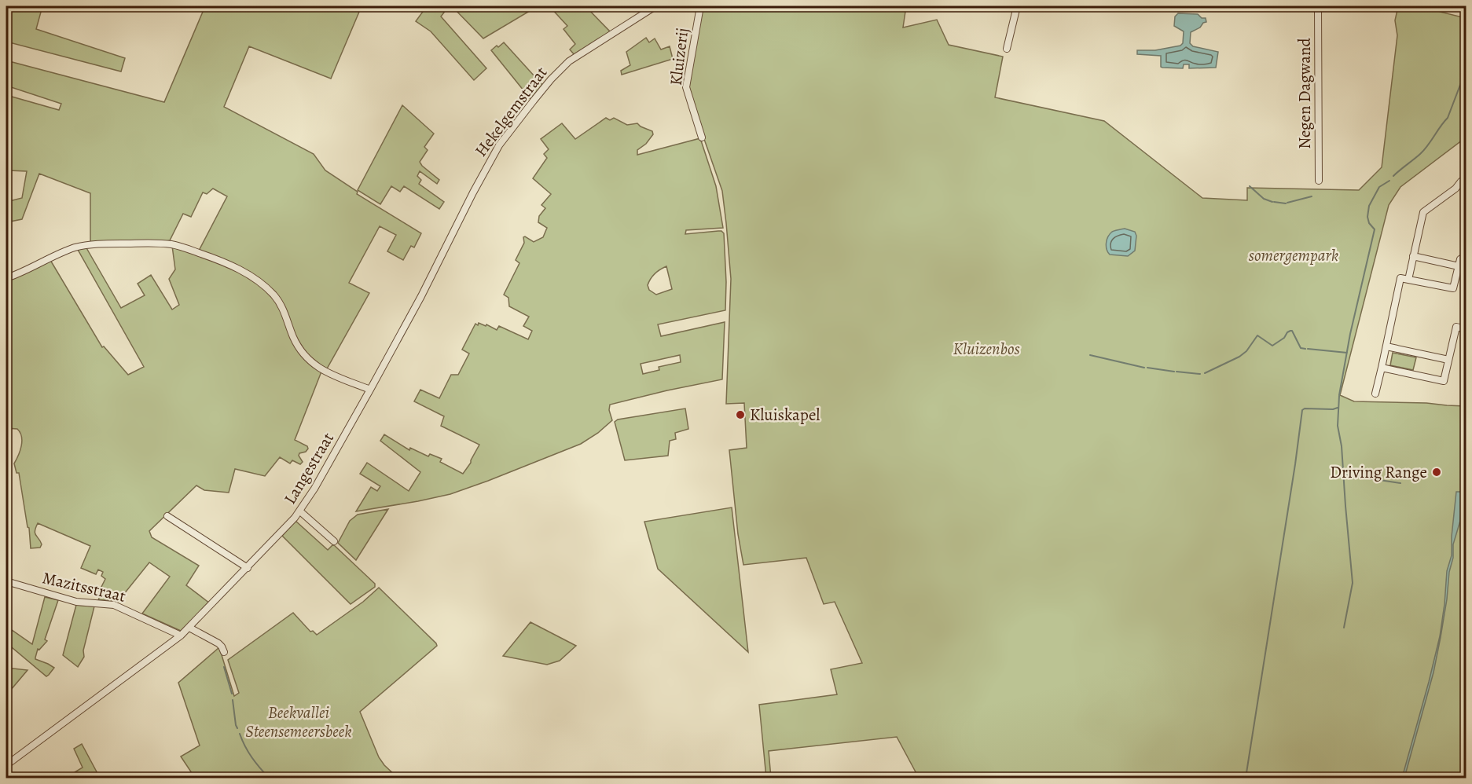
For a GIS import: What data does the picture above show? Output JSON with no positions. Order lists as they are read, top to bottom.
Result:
{
  "streets": {
    "street": [
      "Kluizerij",
      "Negen Dagwand",
      "Hekelgemstraat",
      "Langestraat",
      "Mazitsstraat"
    ]
  },
  "crossings": [
    ["Hekelgemstraat", "Langestraat"],
    ["Langestraat", "Mazitsstraat"]
  ],
  "parks": ["somergempark", "Kluizenbos", "Beekvallei Steensemeersbeek"],
  "places": ["Kluiskapel", "Driving Range"]
}
